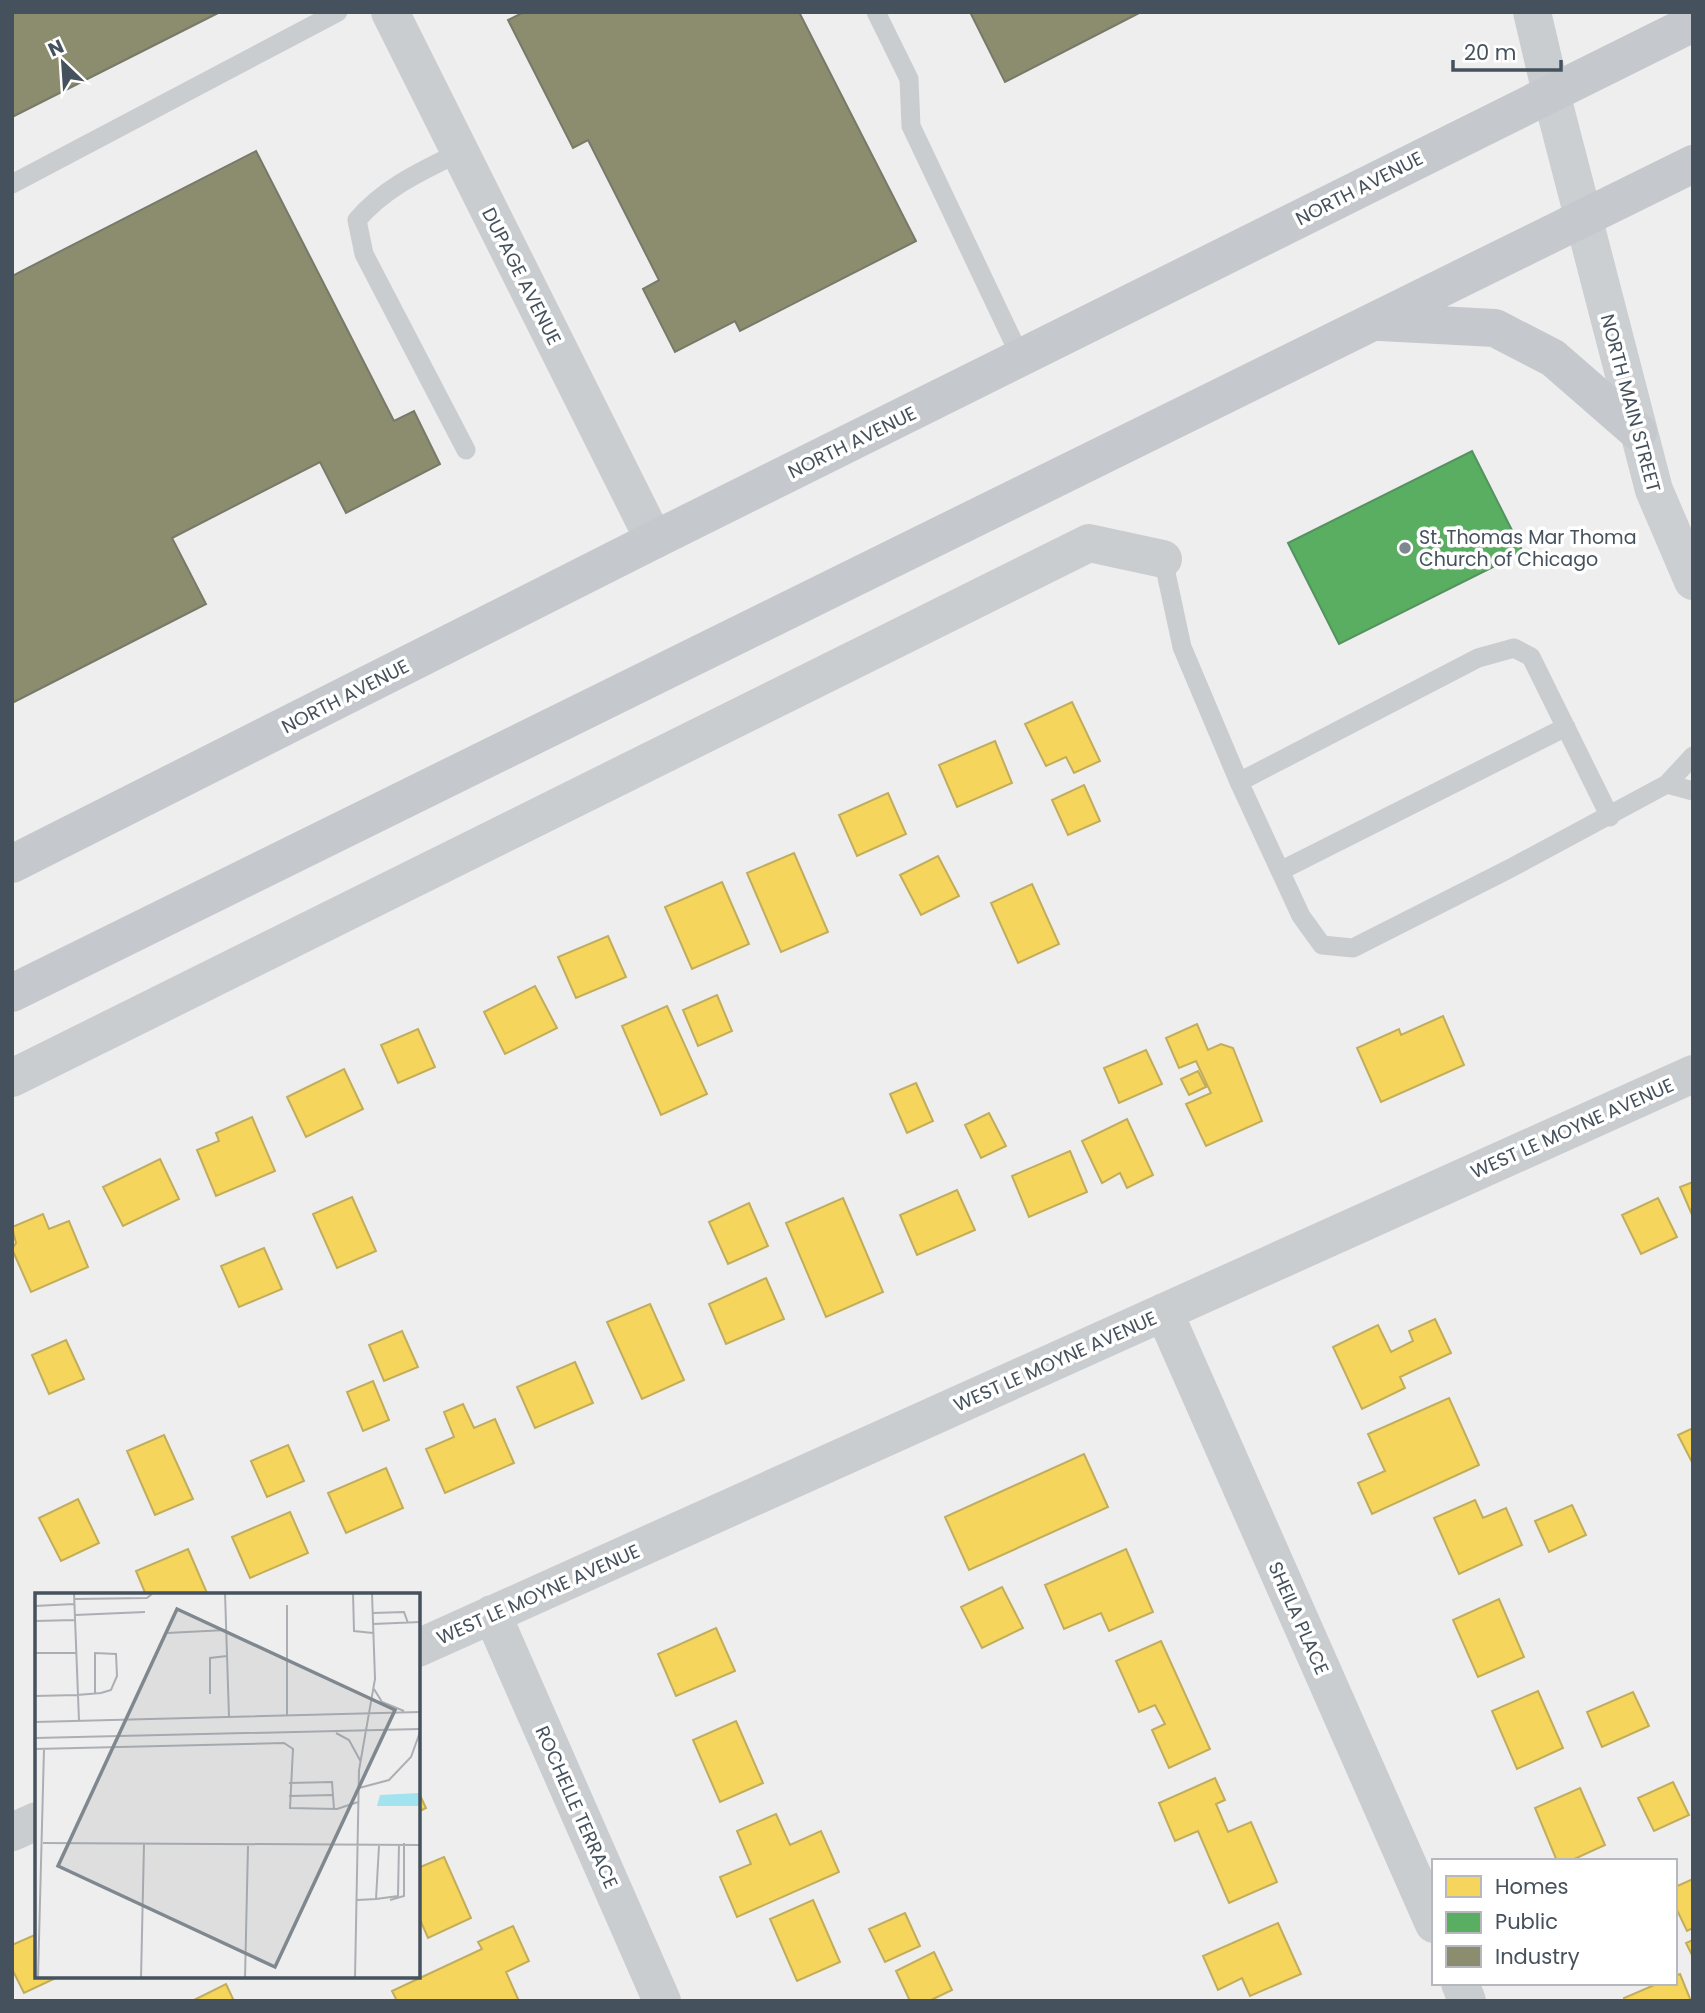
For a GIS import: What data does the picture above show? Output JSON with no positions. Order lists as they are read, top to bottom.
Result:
{
  "streets": {
    "main road": ["NORTH AVENUE"],
    "street": [
      "DUPAGE AVENUE",
      "NORTH MAIN STREET",
      "WEST LE MOYNE AVENUE",
      "SHEILA PLACE",
      "ROCHELLE TERRACE"
    ]
  },
  "crossings": [
    ["NORTH AVENUE", "DUPAGE AVENUE"],
    ["NORTH AVENUE", "NORTH MAIN STREET"],
    ["WEST LE MOYNE AVENUE", "SHEILA PLACE"],
    ["WEST LE MOYNE AVENUE", "ROCHELLE TERRACE"]
  ],
  "places": ["St. Thomas Mar Thoma Church of Chicago"],
  "legend": ["Homes", "Public", "Industry"],
  "scale_bar": "20 m",
  "north": "top left"
}
